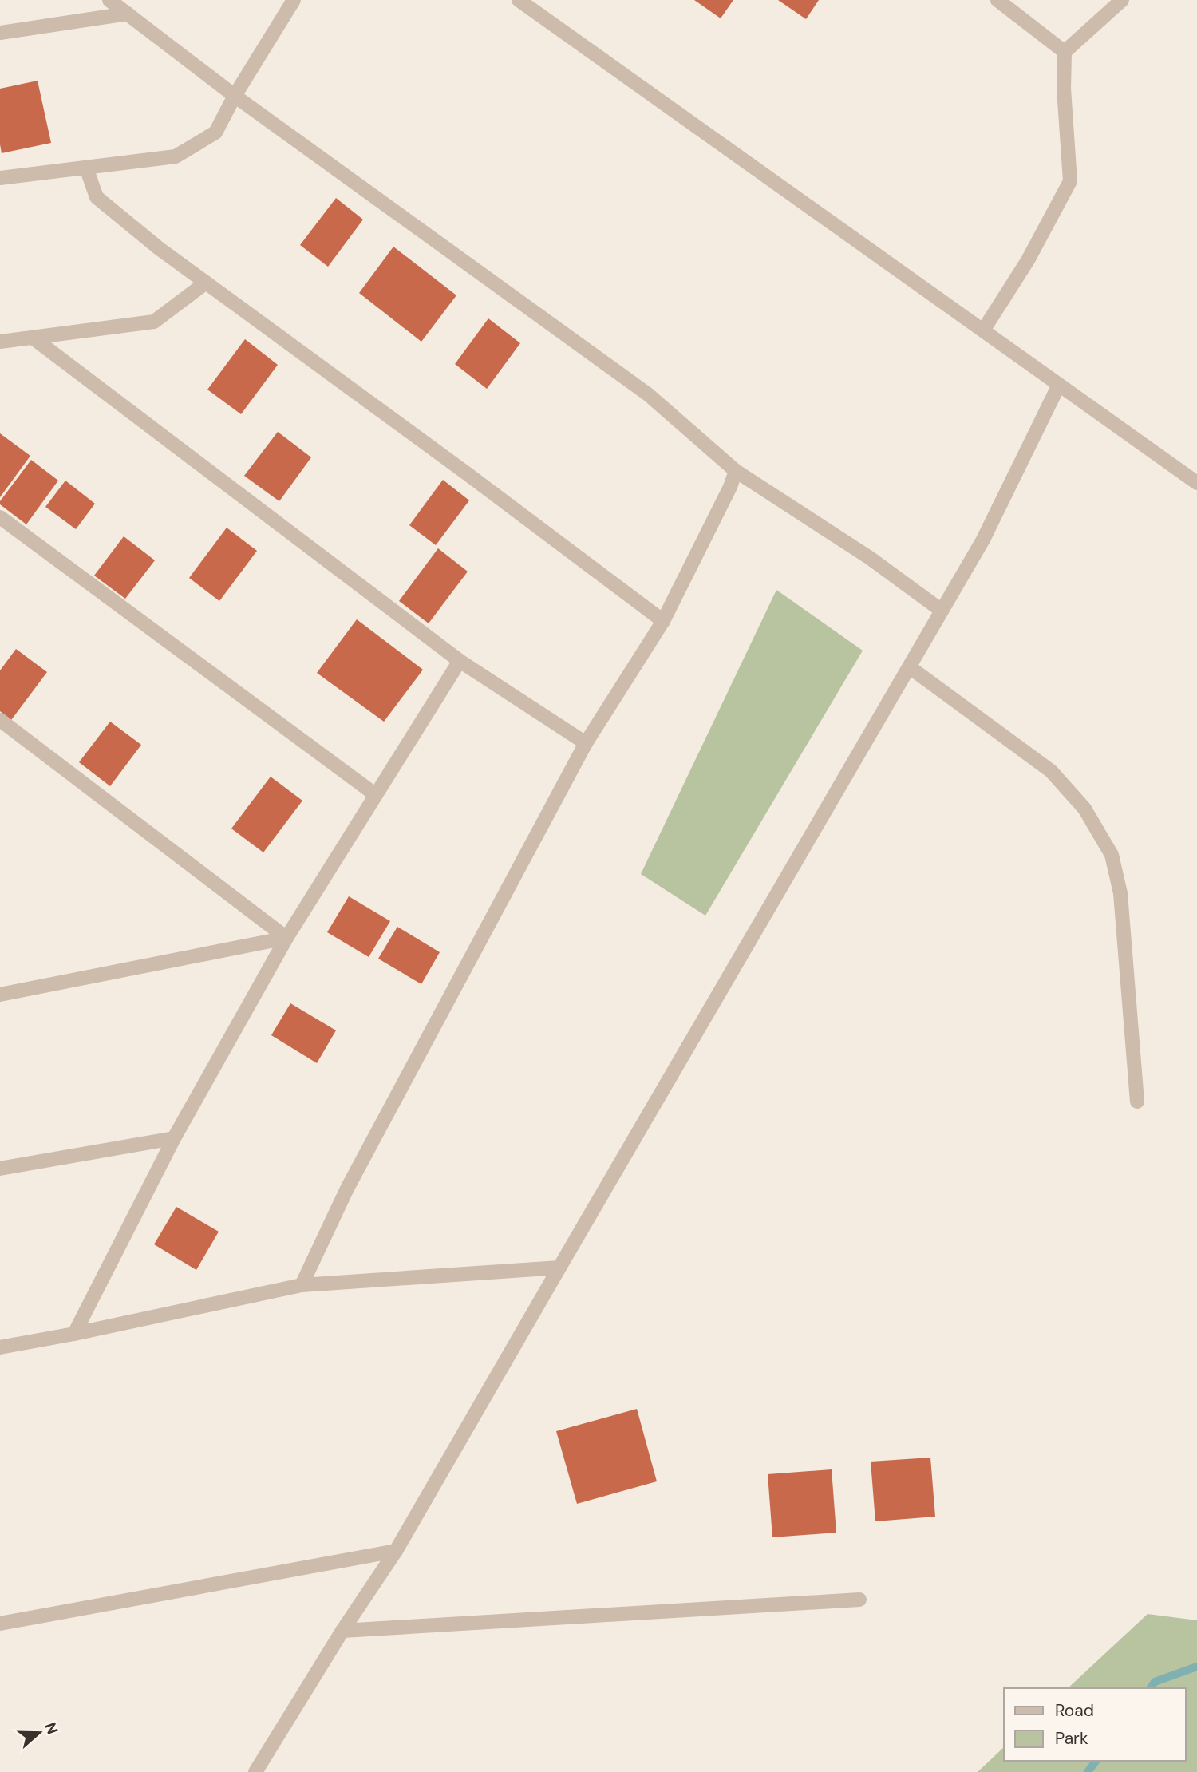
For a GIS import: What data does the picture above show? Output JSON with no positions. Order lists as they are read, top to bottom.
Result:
{
  "legend": ["Road", "Park"],
  "north": "right"
}
